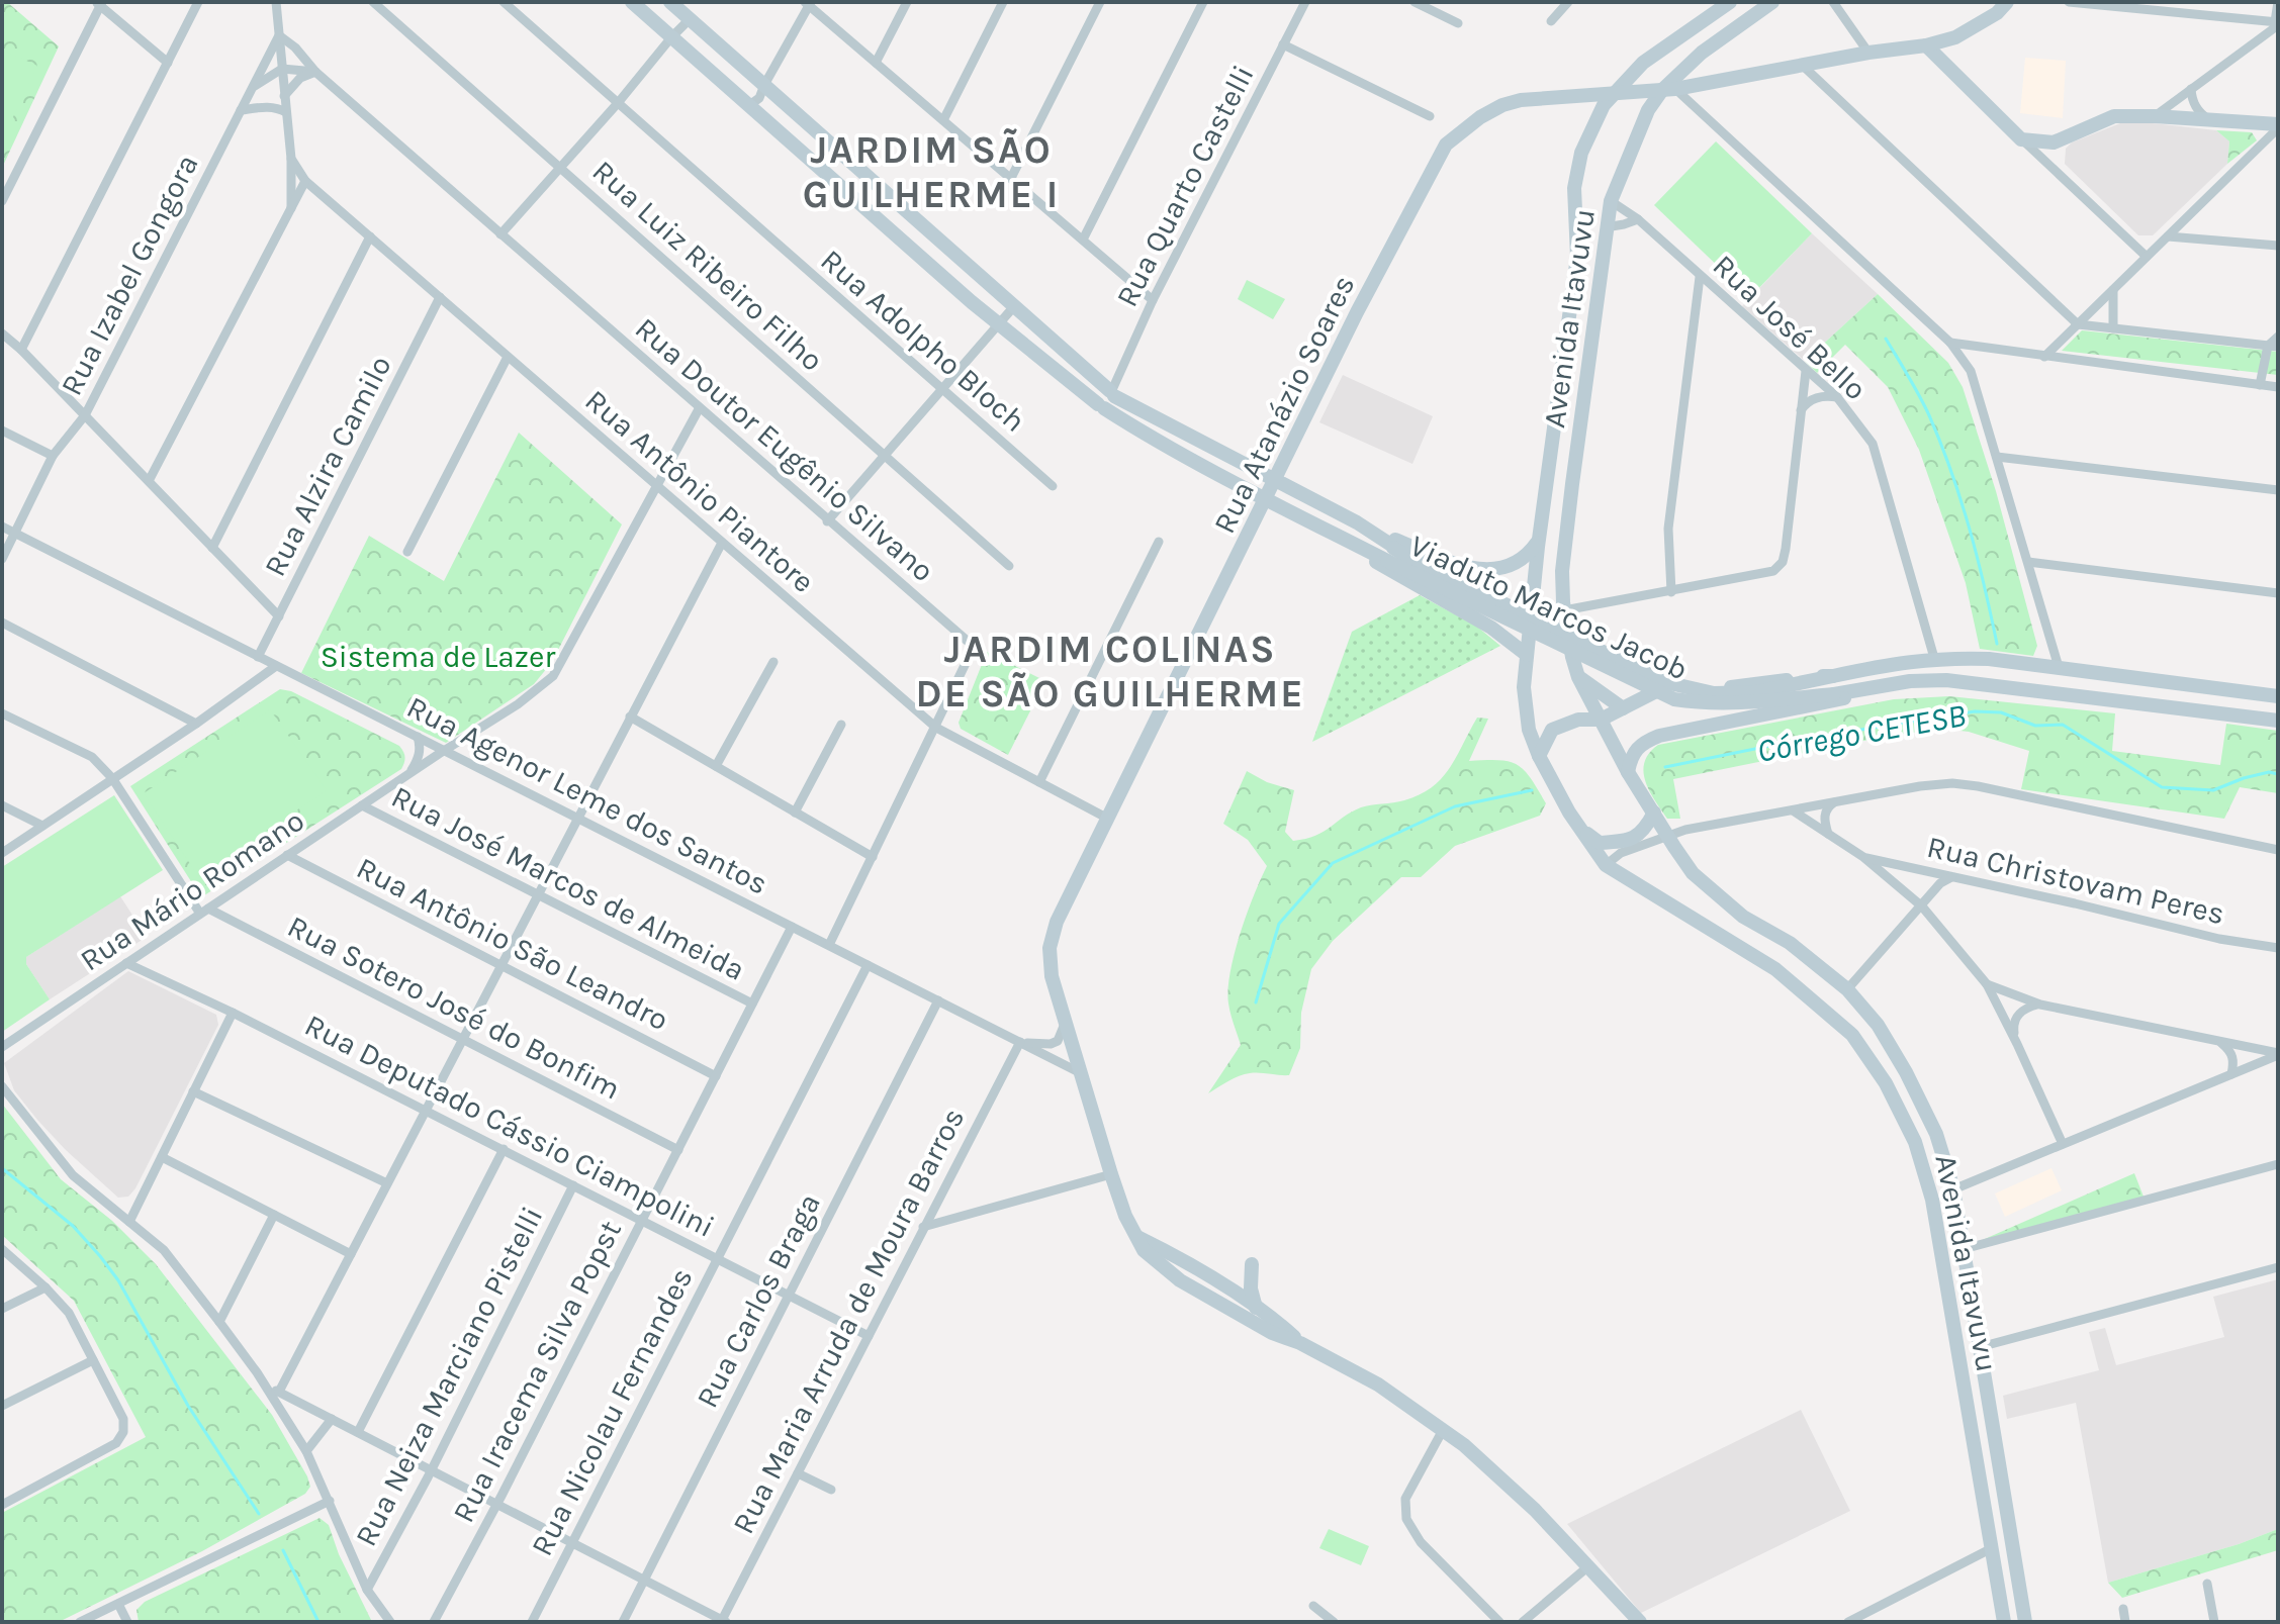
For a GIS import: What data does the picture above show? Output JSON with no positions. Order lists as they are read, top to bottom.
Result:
{
  "streets": {
    "main road": ["Avenida Itavuvu", "Rua Atanázio Soares", "Viaduto Marcos Jacob"],
    "street": [
      "Rua Quarto Castelli",
      "Rua Luiz Ribeiro Filho",
      "Rua Izabel Gongora",
      "Rua José Bello",
      "Rua Adolpho Bloch",
      "Rua Doutor Eugênio Silvano",
      "Rua Alzira Camilo",
      "Rua Antônio Piantore",
      "Rua Agenor Leme dos Santos",
      "Rua Christovam Peres",
      "Rua José Marcos de Almeida",
      "Rua Mário Romano",
      "Rua Antônio São Leandro",
      "Rua Sotero José do Bonfim",
      "Rua Deputado Cássio Ciampolini",
      "Rua Carlos Braga",
      "Rua Maria Arruda de Moura Barros",
      "Rua Iracema Silva Popst",
      "Rua Neiza Marciano Pistelli",
      "Rua Nicolau Fernandes"
    ]
  },
  "crossings": [
    ["Rua Izabel Gongora", "Rua Doutor Eugênio Silvano"],
    ["Rua Izabel Gongora", "Rua Antônio Piantore"],
    ["Rua Izabel Gongora", "Rua Agenor Leme dos Santos"],
    ["Avenida Itavuvu", "Rua José Bello"],
    ["Avenida Itavuvu", "Rua Atanázio Soares"],
    ["Rua Atanázio Soares", "Rua Antônio Piantore"],
    ["Rua Atanázio Soares", "Rua Agenor Leme dos Santos"],
    ["Rua Doutor Eugênio Silvano", "Rua Antônio Piantore"],
    ["Rua Doutor Eugênio Silvano", "Rua Agenor Leme dos Santos"],
    ["Rua Doutor Eugênio Silvano", "Rua Mário Romano"],
    ["Rua Alzira Camilo", "Rua Antônio Piantore"],
    ["Rua Alzira Camilo", "Rua Agenor Leme dos Santos"],
    ["Rua Antônio Piantore", "Rua Mário Romano"],
    ["Rua Agenor Leme dos Santos", "Rua Mário Romano"],
    ["Rua Agenor Leme dos Santos", "Rua Carlos Braga"],
    ["Rua Agenor Leme dos Santos", "Rua Maria Arruda de Moura Barros"],
    ["Rua Agenor Leme dos Santos", "Rua Iracema Silva Popst"],
    ["Rua Agenor Leme dos Santos", "Rua Nicolau Fernandes"],
    ["Rua José Marcos de Almeida", "Rua Mário Romano"],
    ["Rua José Marcos de Almeida", "Rua Iracema Silva Popst"],
    ["Rua Mário Romano", "Rua Antônio São Leandro"],
    ["Rua Mário Romano", "Rua Sotero José do Bonfim"],
    ["Rua Mário Romano", "Rua Deputado Cássio Ciampolini"],
    ["Rua Antônio São Leandro", "Rua Iracema Silva Popst"],
    ["Rua Sotero José do Bonfim", "Rua Iracema Silva Popst"],
    ["Rua Deputado Cássio Ciampolini", "Rua Carlos Braga"],
    ["Rua Deputado Cássio Ciampolini", "Rua Maria Arruda de Moura Barros"],
    ["Rua Deputado Cássio Ciampolini", "Rua Iracema Silva Popst"],
    ["Rua Deputado Cássio Ciampolini", "Rua Neiza Marciano Pistelli"],
    ["Rua Deputado Cássio Ciampolini", "Rua Nicolau Fernandes"]
  ],
  "districts": ["JARDIM SÃO GUILHERME I", "JARDIM COLINAS DE SÃO GUILHERME"],
  "water": ["Córrego CETESB"],
  "parks": ["Sistema de Lazer"]
}
